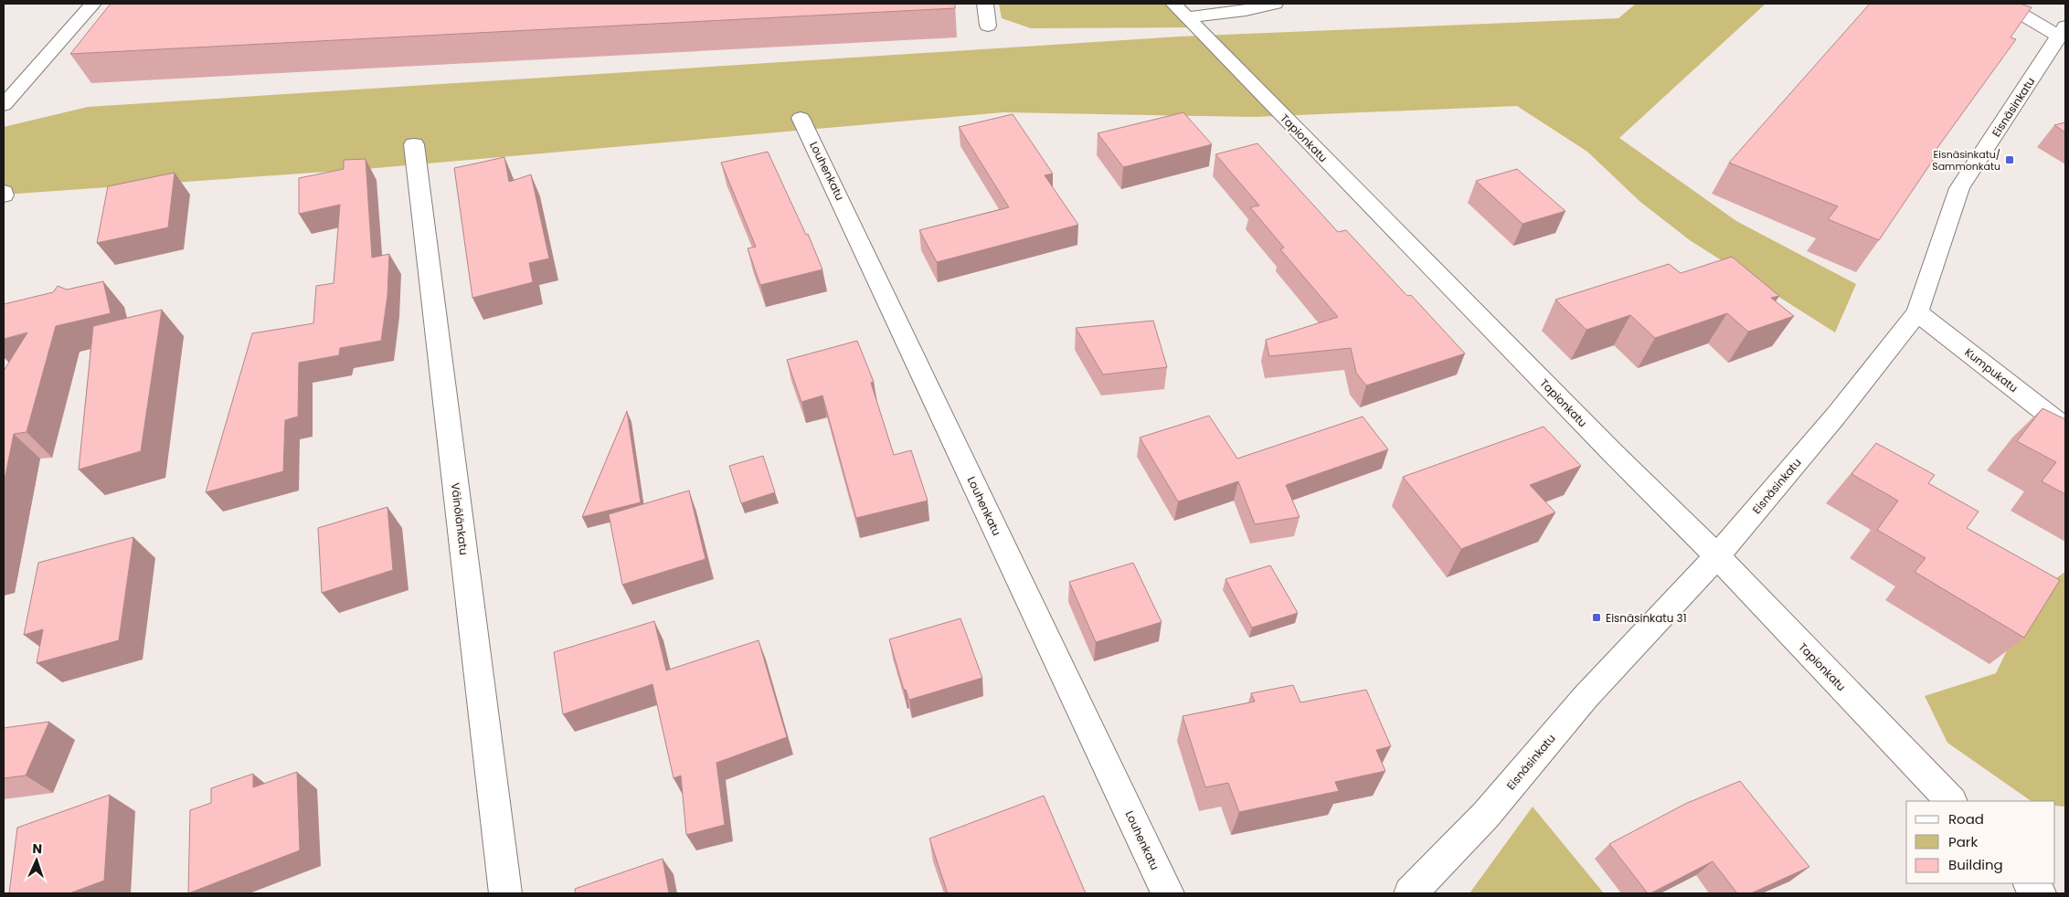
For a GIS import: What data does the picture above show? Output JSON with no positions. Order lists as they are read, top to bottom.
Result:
{
  "streets": {
    "street": [
      "Eisnäsinkatu",
      "Tapionkatu",
      "Louhenkatu",
      "Kumpukatu",
      "Väinölänkatu"
    ]
  },
  "crossings": [
    ["Eisnäsinkatu", "Tapionkatu"],
    ["Eisnäsinkatu", "Kumpukatu"]
  ],
  "places": {
    "transit": ["Eisnäsinkatu/ Sammonkatu", "Eisnäsinkatu 31"]
  },
  "legend": ["Road", "Park", "Building"],
  "north": "top"
}
